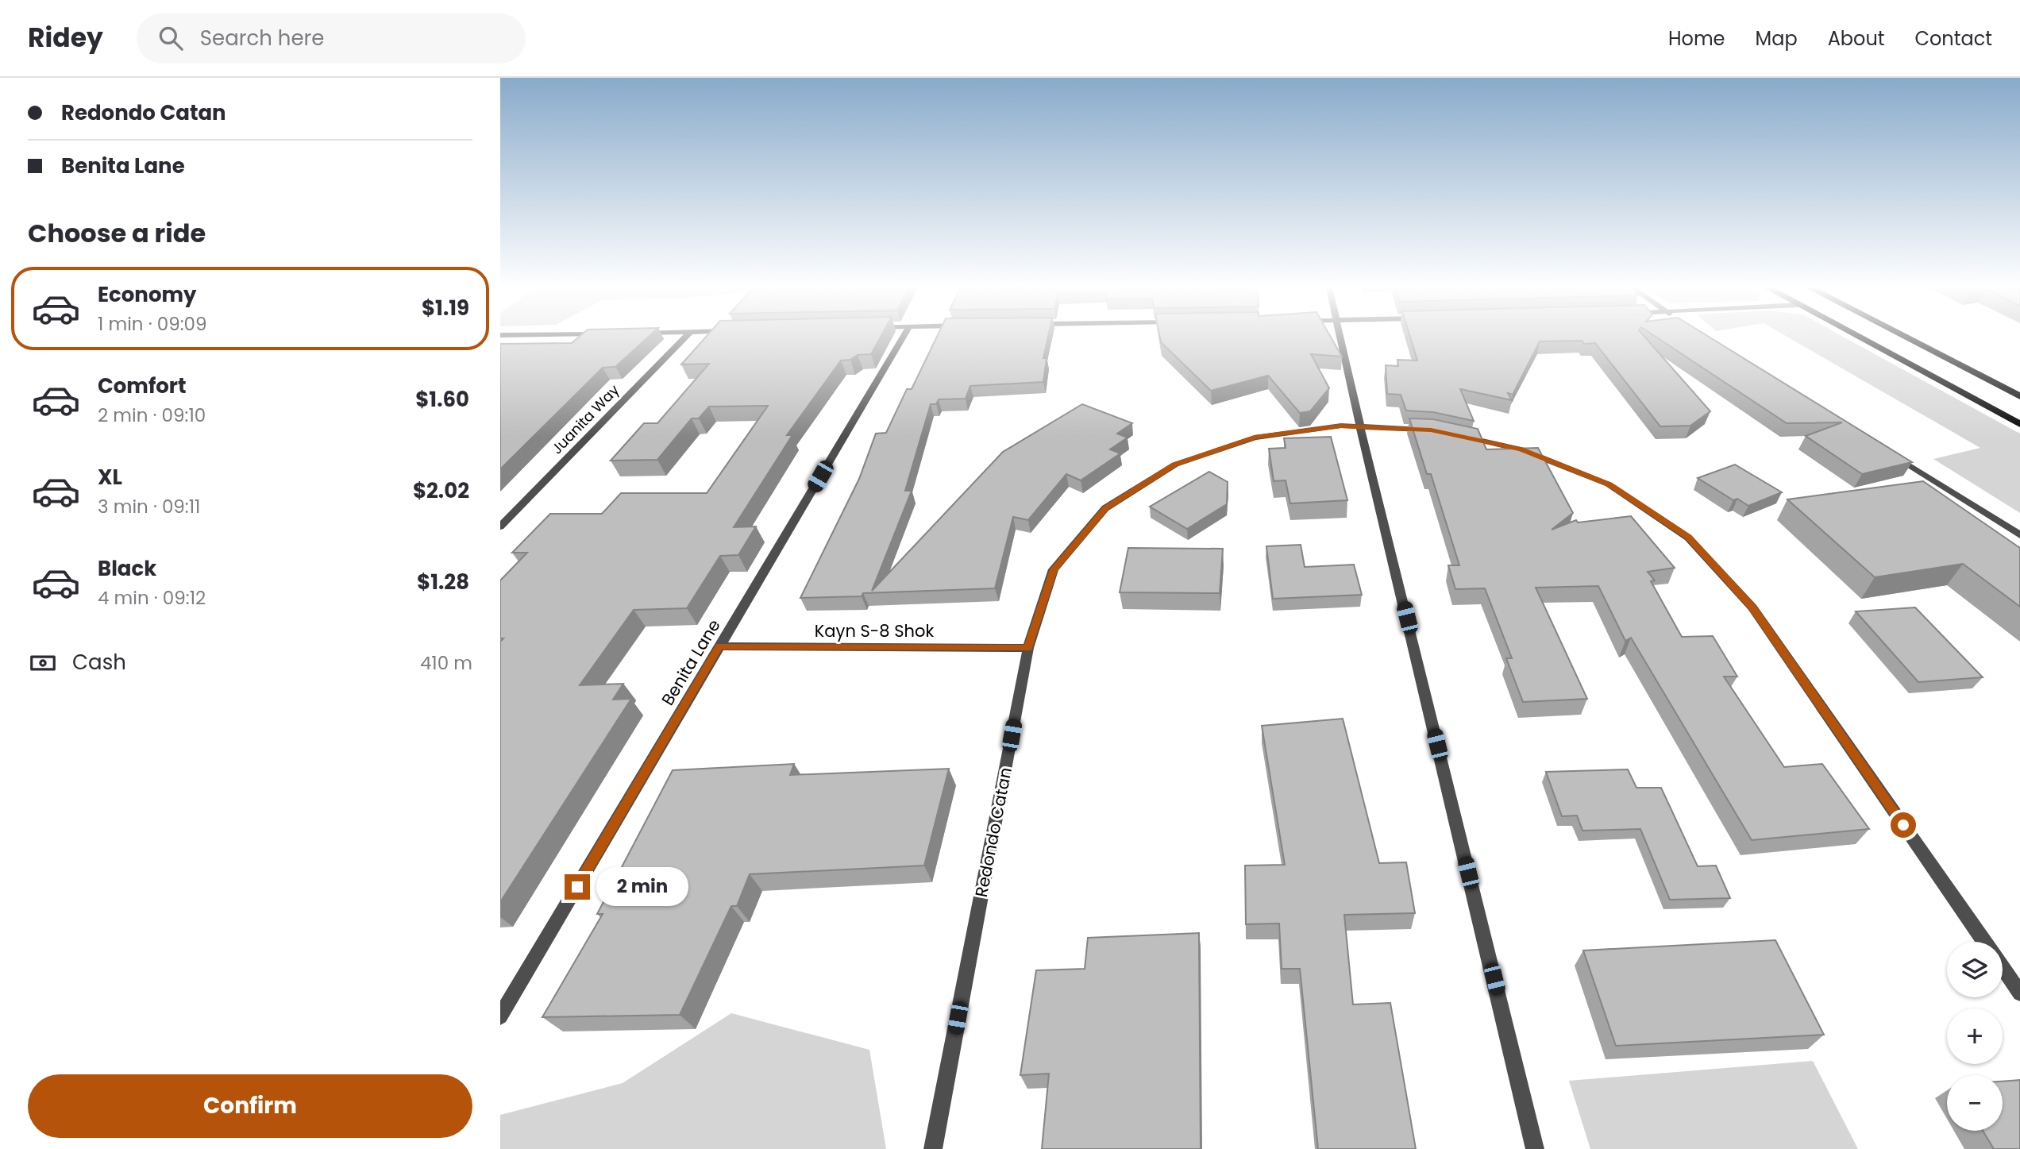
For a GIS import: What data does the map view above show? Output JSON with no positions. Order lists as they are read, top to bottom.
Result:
{
  "streets": {
    "street": [
      "Juanita Way",
      "Kayn S-8 Shok",
      "Benita Lane",
      "Redondo Catan"
    ]
  },
  "crossings": [
    ["Kayn S-8 Shok", "Benita Lane"],
    ["Kayn S-8 Shok", "Redondo Catan"]
  ],
  "page": {
    "header": "Ridey",
    "search": "Search here",
    "nav": [
      "Home",
      "Map",
      "About",
      "Contact"
    ],
    "banner": ["Redondo Catan", "Benita Lane"],
    "heading": "Choose a ride",
    "list": [
      {
        "name": "Economy",
        "note": "1 min · 09:09",
        "value": "$1.19"
      },
      {
        "name": "Comfort",
        "note": "2 min · 09:10",
        "value": "$1.60"
      },
      {
        "name": "XL",
        "note": "3 min · 09:11",
        "value": "$2.02"
      },
      {
        "name": "Black",
        "note": "4 min · 09:12",
        "value": "$1.28"
      }
    ],
    "pay": ["Cash", "410 m"],
    "bubble": "2 min",
    "map_buttons": ["+", "−"],
    "buttons": "Confirm"
  }
}
